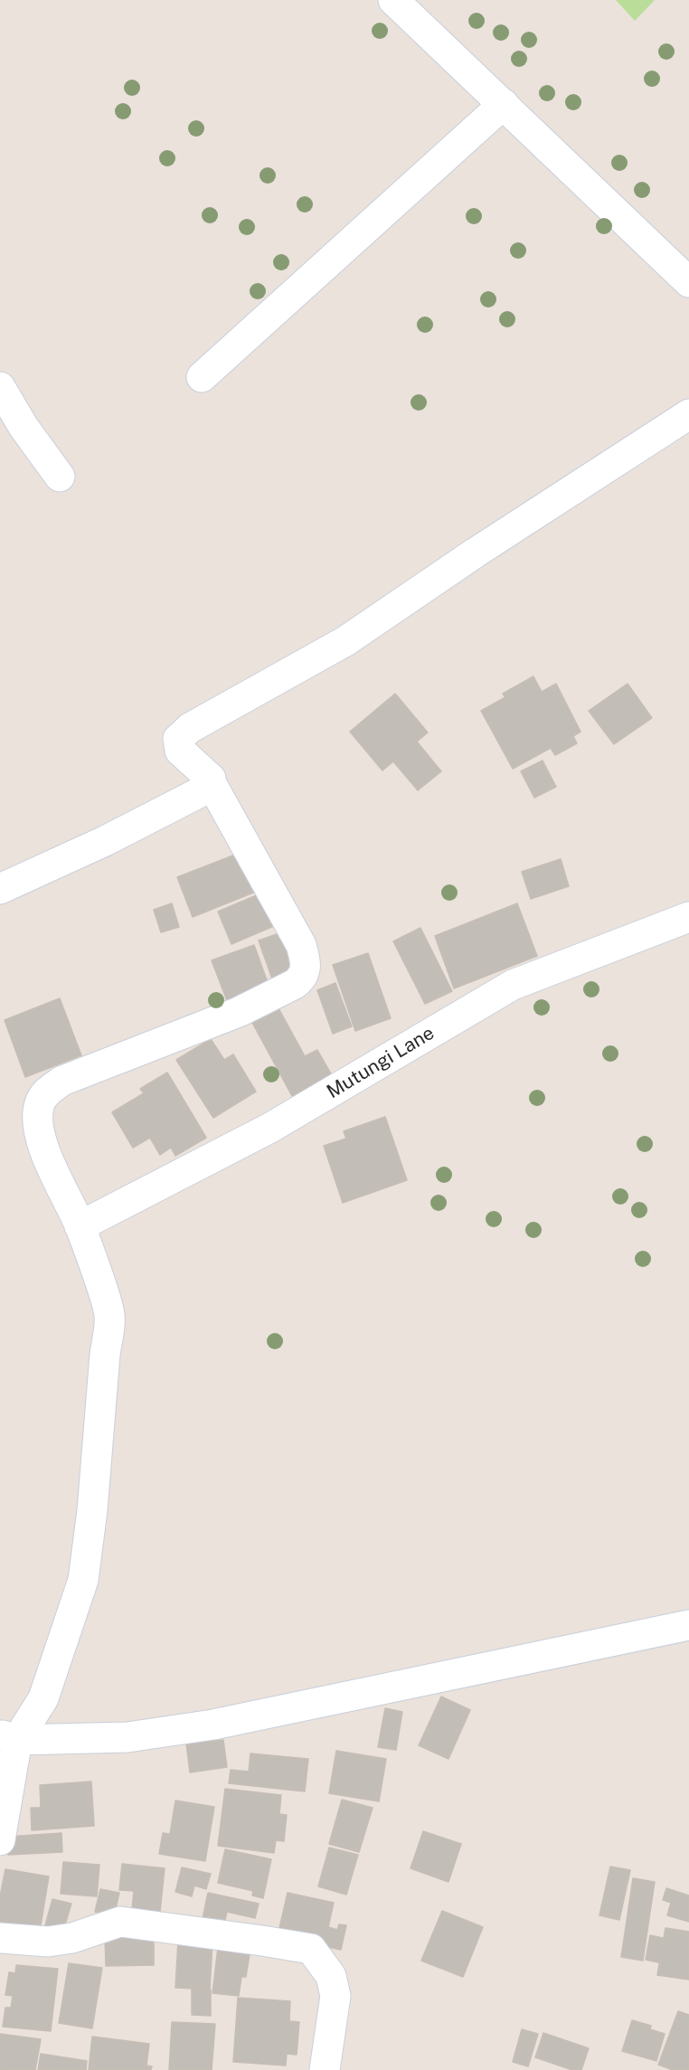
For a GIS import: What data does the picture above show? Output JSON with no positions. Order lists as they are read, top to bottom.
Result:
{
  "streets": {
    "street": ["Mutungi Lane"]
  }
}
